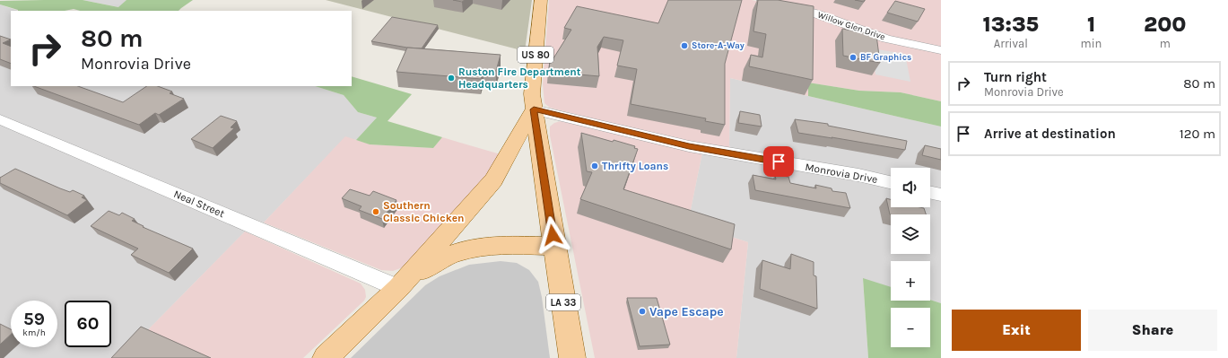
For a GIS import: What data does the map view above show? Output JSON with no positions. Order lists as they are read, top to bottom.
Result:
{
  "streets": {
    "main road": ["US 80", "LA 33"],
    "street": ["Willow Glen Drive", "Monrovia Drive", "Neal Street"]
  },
  "crossings": [
    ["US 80", "Monrovia Drive"],
    ["US 80", "LA 33"]
  ],
  "places": [
    "Store-A-Way",
    "BF Graphics",
    "Ruston Fire Department Headquarters",
    "Thrifty Loans",
    "Southern Classic Chicken",
    "Vape Escape"
  ],
  "page": {
    "eta": [
      "13:35",
      "Arrival",
      "1",
      "min",
      "200",
      "m"
    ],
    "turn": ["80 m", "Monrovia Drive"],
    "list": [
      {
        "name": "Turn right",
        "note": "Monrovia Drive",
        "value": "80 m"
      },
      {
        "name": "Arrive at destination",
        "value": "120 m"
      }
    ],
    "map_buttons": ["+", "−"],
    "speed": "59 km/h",
    "limit": "60",
    "buttons": ["Exit", "Share"]
  }
}
